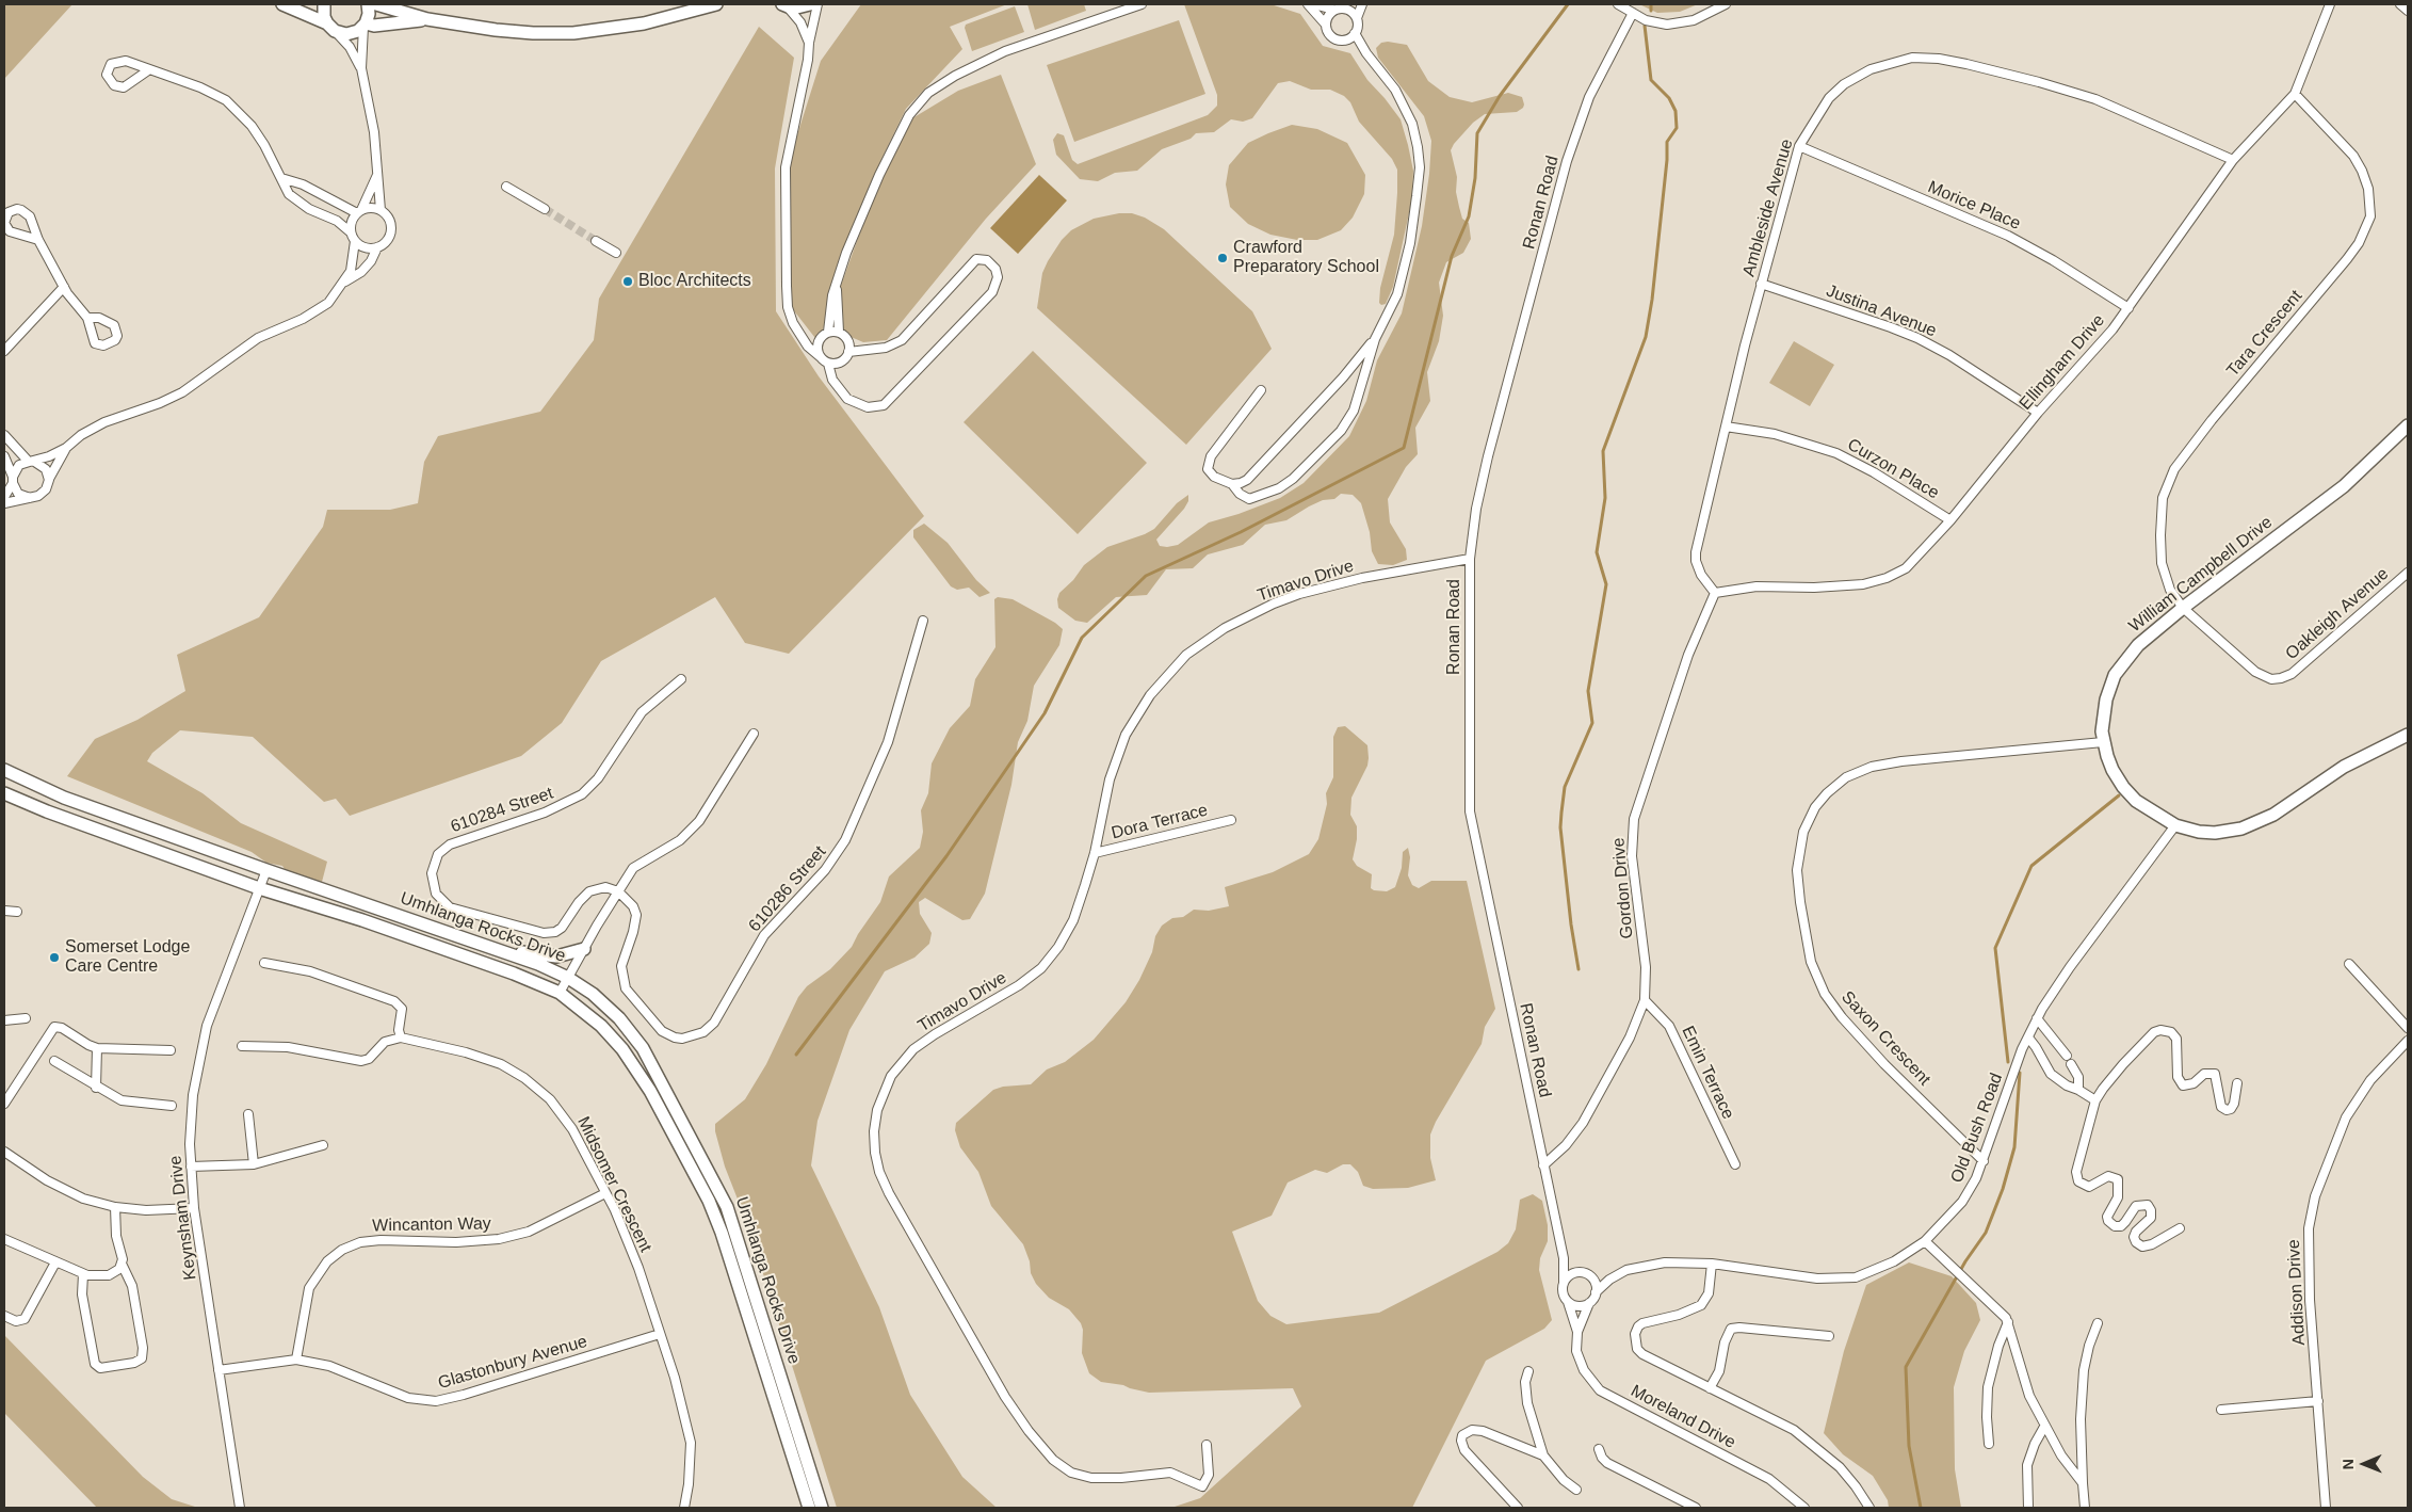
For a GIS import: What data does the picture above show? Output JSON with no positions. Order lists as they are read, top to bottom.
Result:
{
  "streets": {
    "main road": ["William Campbell Drive", "Umhlanga Rocks Drive"],
    "street": [
      "Ronan Road",
      "Morice Place",
      "Ambleside Avenue",
      "Justina Avenue",
      "Tara Crescent",
      "Ellingham Drive",
      "Curzon Place",
      "Timavo Drive",
      "Oakleigh Avenue",
      "610284 Street",
      "Dora Terrace",
      "Gordon Drive",
      "610286 Street",
      "Saxon Crescent",
      "Emin Terrace",
      "Old Bush Road",
      "Midsomer Crescent",
      "Keynsham Drive",
      "Wincanton Way",
      "Addison Drive",
      "Glastonbury Avenue",
      "Moreland Drive"
    ]
  },
  "crossings": [
    ["Ronan Road", "Timavo Drive"],
    ["Ronan Road", "Gordon Drive"],
    ["Ronan Road", "Old Bush Road"],
    ["Ronan Road", "Moreland Drive"],
    ["Morice Place", "Ambleside Avenue"],
    ["Morice Place", "Ellingham Drive"],
    ["Ambleside Avenue", "Justina Avenue"],
    ["Ambleside Avenue", "Ellingham Drive"],
    ["Ambleside Avenue", "Curzon Place"],
    ["Ambleside Avenue", "Gordon Drive"],
    ["Justina Avenue", "Ellingham Drive"],
    ["Tara Crescent", "Ellingham Drive"],
    ["Tara Crescent", "William Campbell Drive"],
    ["Tara Crescent", "Oakleigh Avenue"],
    ["Ellingham Drive", "Curzon Place"],
    ["Ellingham Drive", "Gordon Drive"],
    ["William Campbell Drive", "Oakleigh Avenue"],
    ["William Campbell Drive", "Saxon Crescent"],
    ["William Campbell Drive", "Old Bush Road"],
    ["Timavo Drive", "Dora Terrace"],
    ["610284 Street", "610286 Street"],
    ["Gordon Drive", "Emin Terrace"],
    ["Umhlanga Rocks Drive", "Keynsham Drive"],
    ["Saxon Crescent", "Old Bush Road"],
    ["Old Bush Road", "Moreland Drive"],
    ["Midsomer Crescent", "Wincanton Way"],
    ["Midsomer Crescent", "Glastonbury Avenue"],
    ["Keynsham Drive", "Glastonbury Avenue"],
    ["Wincanton Way", "Glastonbury Avenue"]
  ],
  "places": ["Crawford Preparatory School", "Bloc Architects", "Somerset Lodge Care Centre"],
  "north": "left"
}
